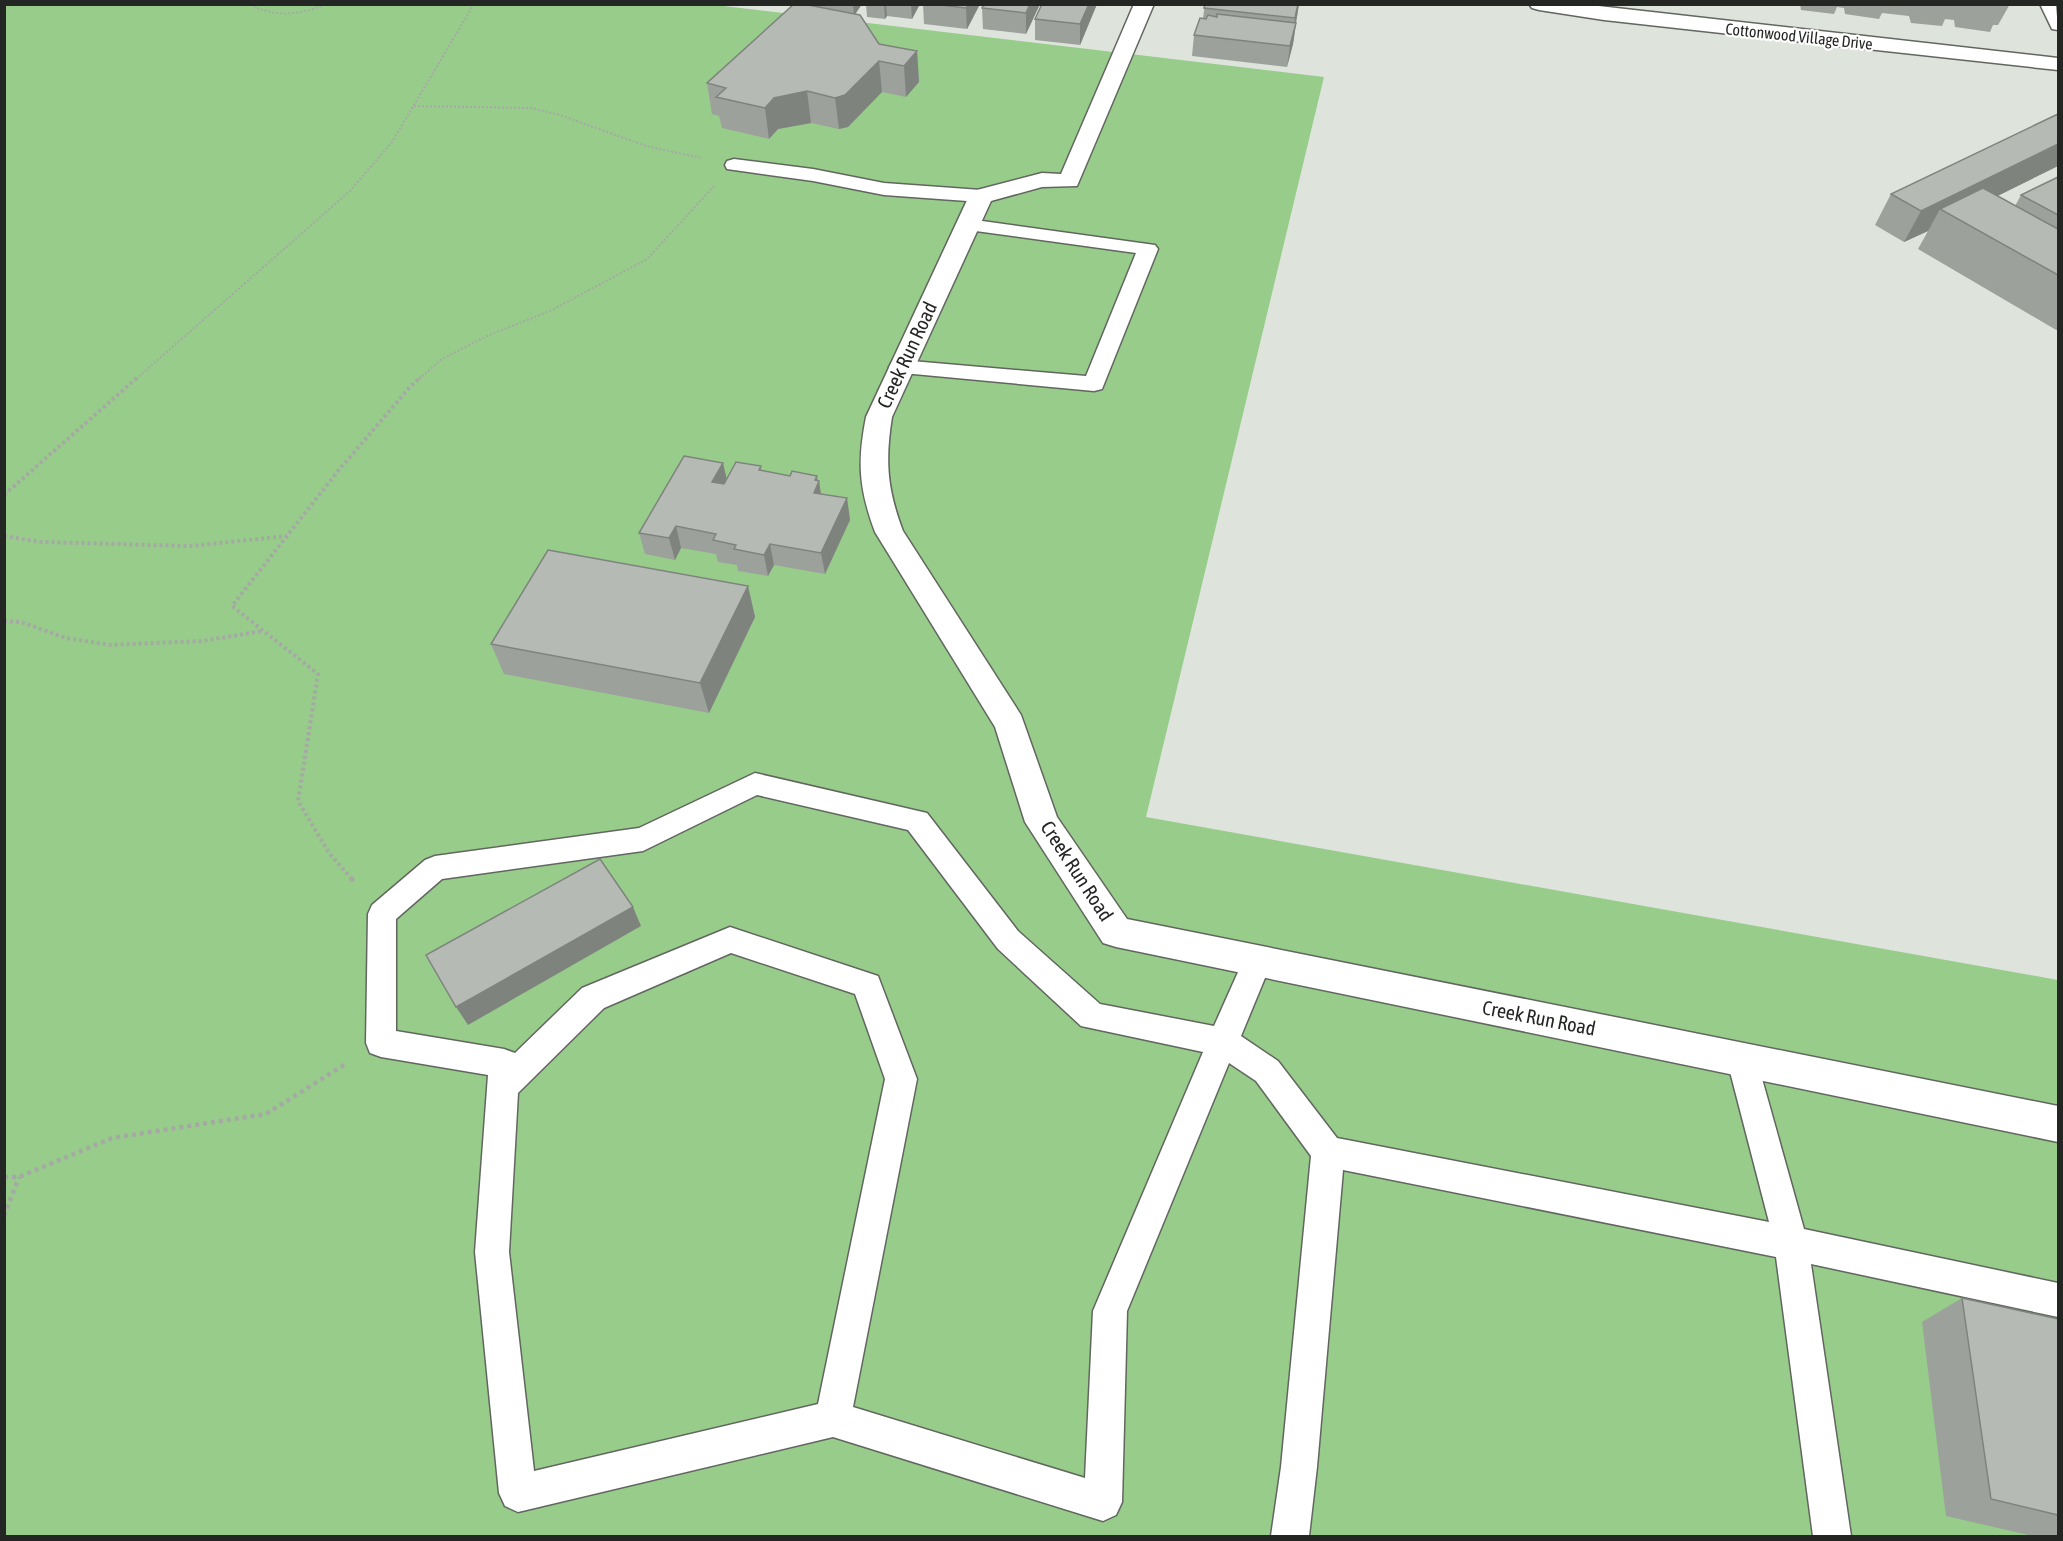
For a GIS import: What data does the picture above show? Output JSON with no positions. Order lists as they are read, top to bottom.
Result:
{
  "streets": {
    "street": ["Cottonwood Village Drive", "Creek Run Road"]
  }
}
